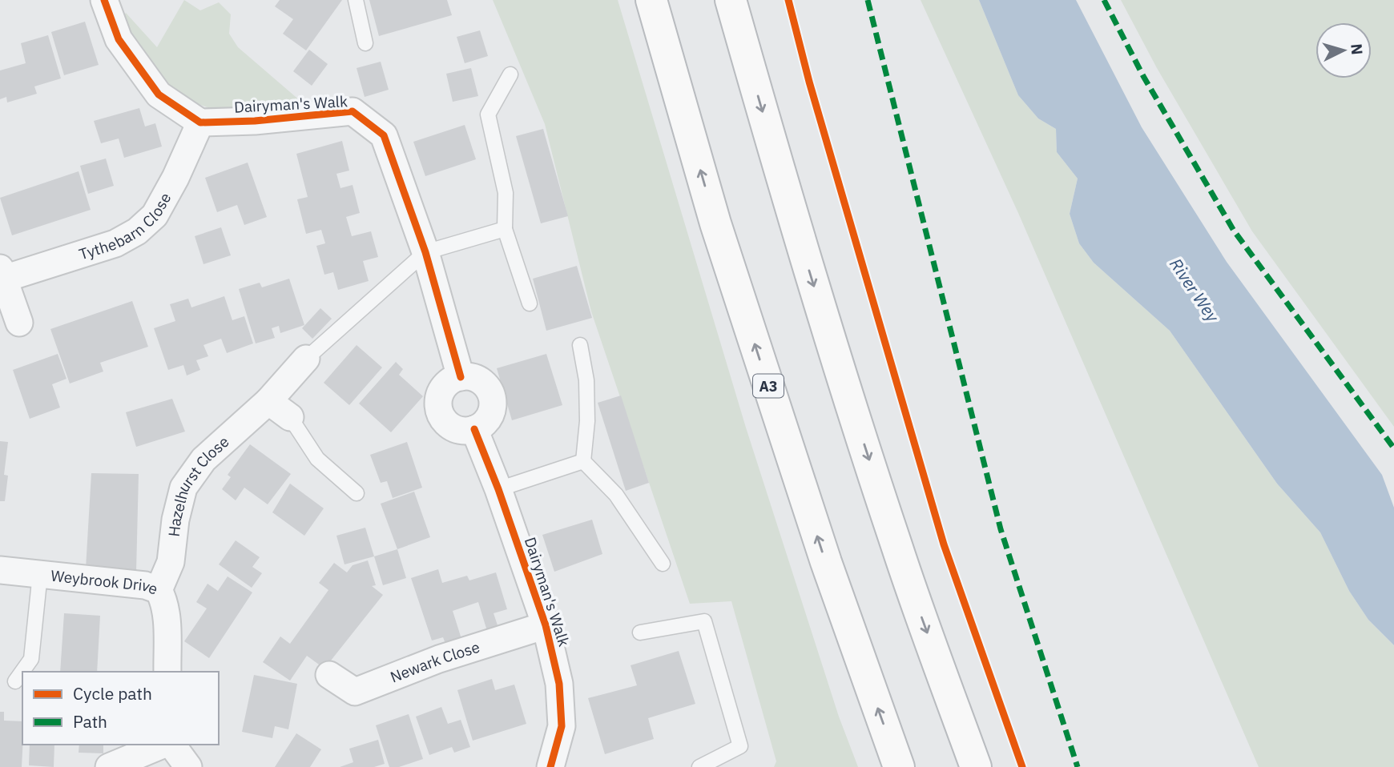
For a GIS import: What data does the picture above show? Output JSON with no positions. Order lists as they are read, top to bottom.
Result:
{
  "streets": {
    "highway": ["A3"],
    "street": [
      "Dairyman's Walk",
      "Tythebarn Close",
      "Hazelhurst Close",
      "Weybrook Drive",
      "Newark Close"
    ]
  },
  "crossings": [
    ["Dairyman's Walk", "Tythebarn Close"],
    ["Dairyman's Walk", "Newark Close"],
    ["Hazelhurst Close", "Weybrook Drive"]
  ],
  "water": ["River Wey"],
  "legend": ["Cycle path", "Path"],
  "north": "right"
}
